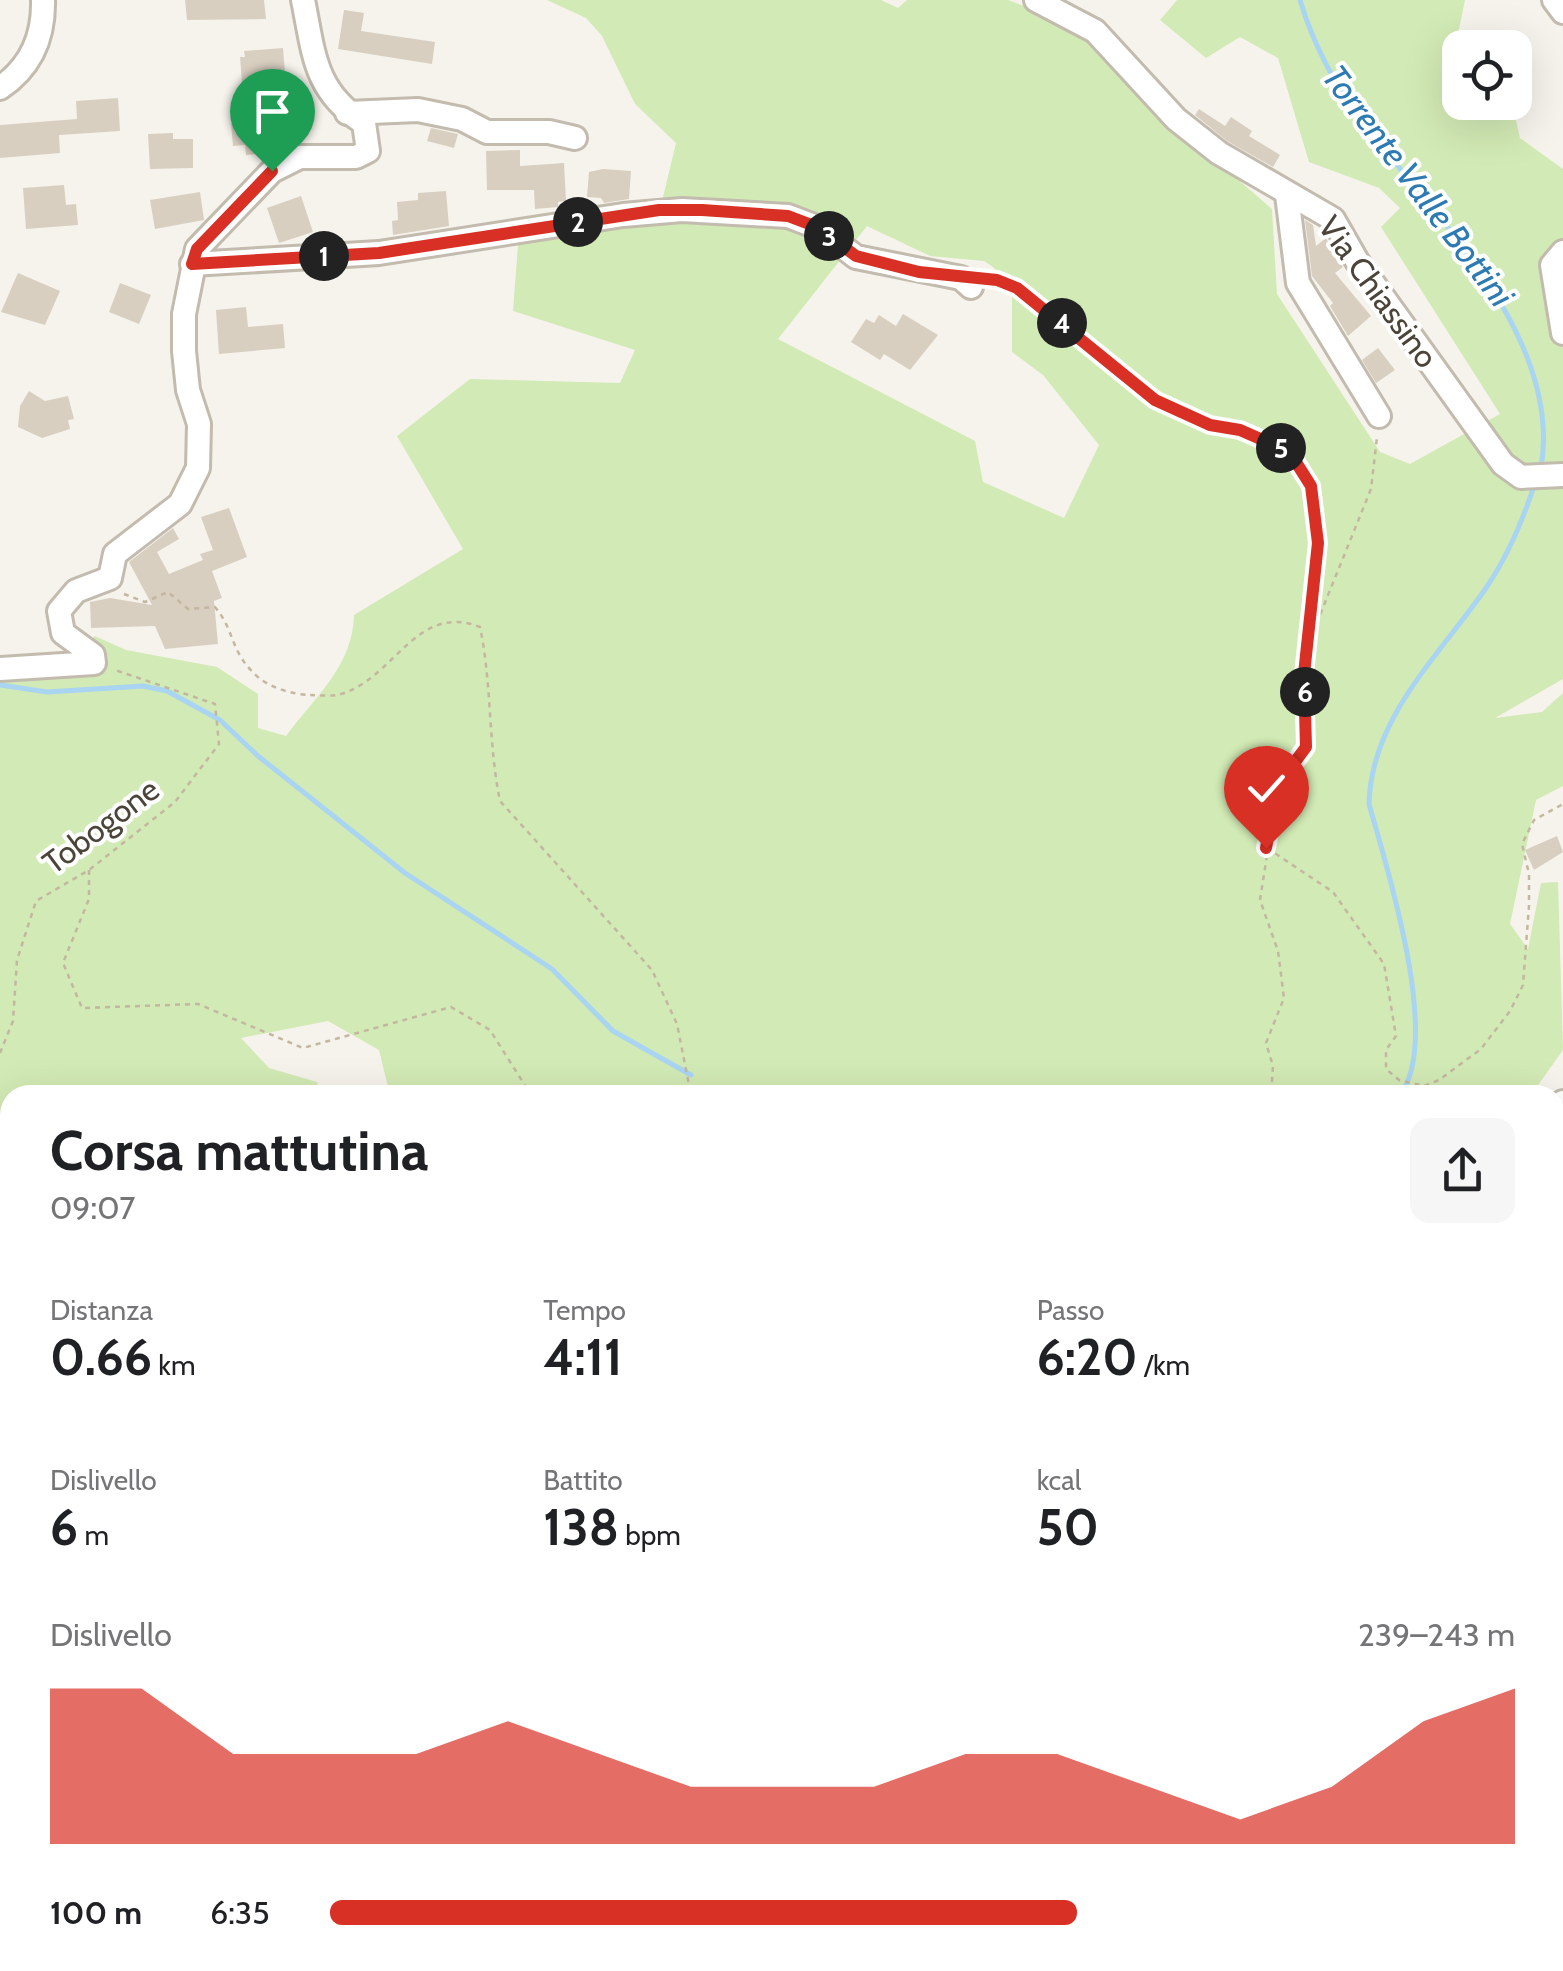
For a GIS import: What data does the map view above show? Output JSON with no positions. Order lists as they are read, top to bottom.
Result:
{
  "streets": {
    "street": ["Via Chiassino"],
    "path": ["Tobogone"]
  },
  "water": ["Torrente Valle Bottini"],
  "page": {
    "pins": [
      "2",
      "3",
      "1",
      "4",
      "5",
      "6"
    ],
    "heading": ["Corsa mattutina", "09:07"],
    "stats": [
      ["Distanza", "0.66 km"],
      ["Tempo", "4:11"],
      ["Passo", "6:20 /km"],
      ["Dislivello", "6 m"],
      ["Battito", "138 bpm"],
      ["kcal", "50"]
    ],
    "chart": ["Dislivello", "239–243 m"],
    "list": [
      {
        "name": "100 m",
        "note": "6:35"
      }
    ]
  }
}
